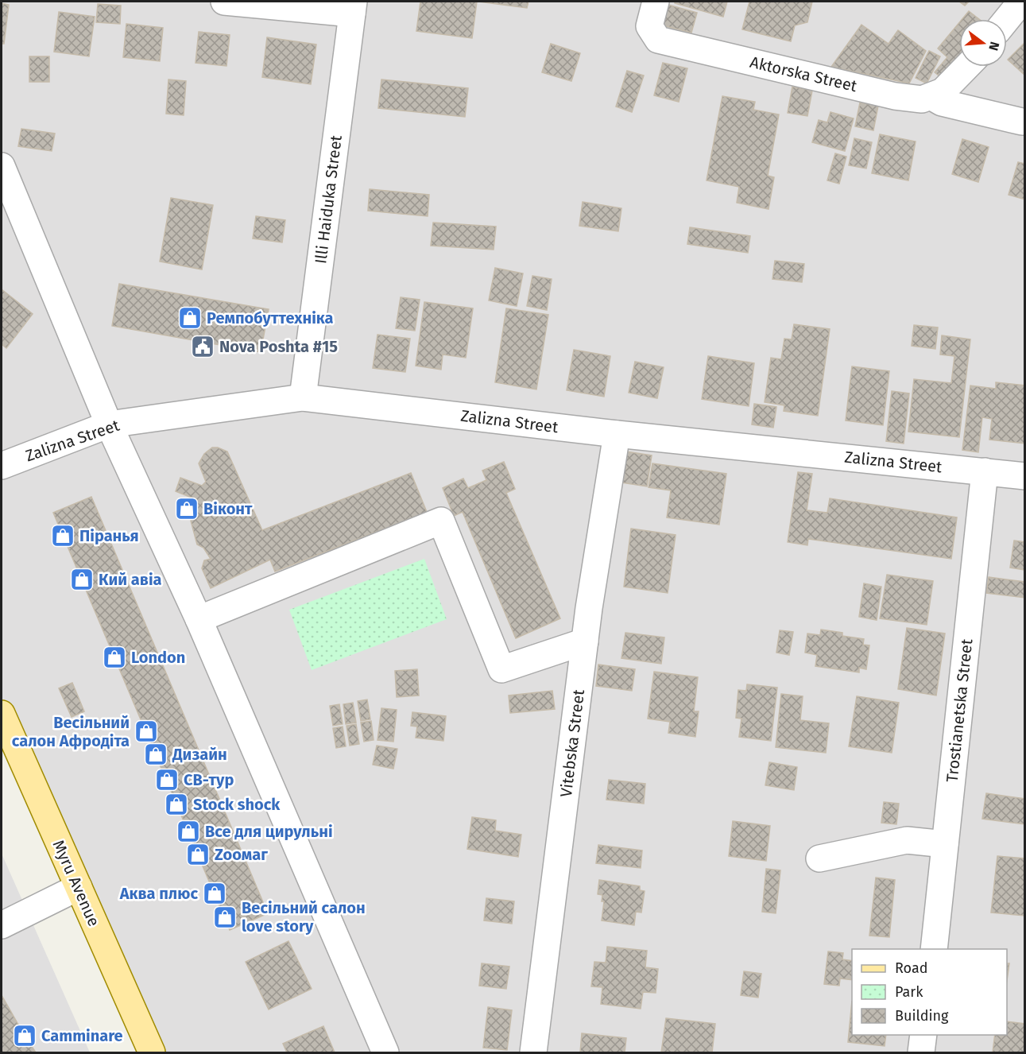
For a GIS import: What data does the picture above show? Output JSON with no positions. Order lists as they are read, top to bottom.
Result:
{
  "streets": {
    "main road": ["Myru Avenue"],
    "street": [
      "Aktorska Street",
      "Illi Haiduka Street",
      "Zalizna Street",
      "Trostianetska Street",
      "Vitebska Street"
    ]
  },
  "crossings": [
    ["Illi Haiduka Street", "Zalizna Street"],
    ["Zalizna Street", "Trostianetska Street"],
    ["Zalizna Street", "Vitebska Street"]
  ],
  "places": {
    "shop": [
      "Ремпобуттехніка",
      "Віконт",
      "Піранья",
      "Кий авіа",
      "London",
      "Весільний салон Афродіта",
      "Дизайн",
      "СВ-тур",
      "Stock shock",
      "Все для цирульні",
      "Zooмаг",
      "Аква плюс",
      "Весільний салон love story",
      "Camminare"
    ],
    "public building": ["Nova Poshta #15"]
  },
  "legend": ["Road", "Park", "Building"],
  "north": "right"
}
